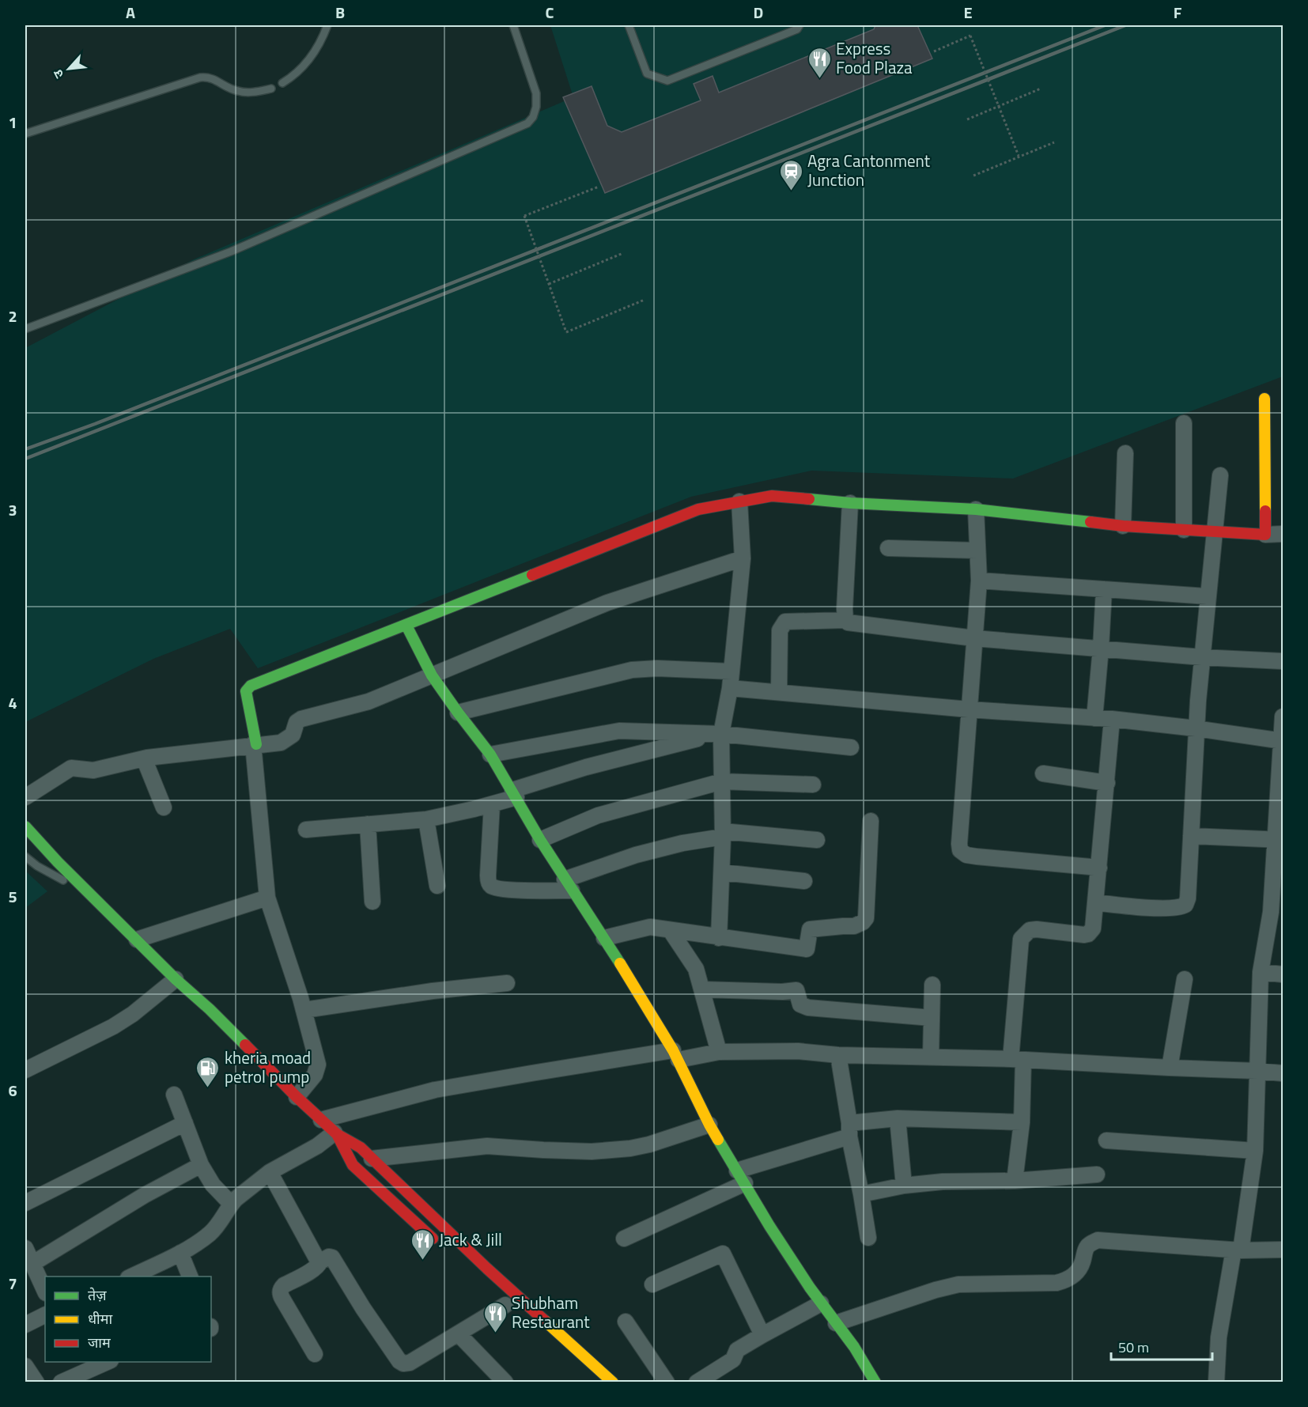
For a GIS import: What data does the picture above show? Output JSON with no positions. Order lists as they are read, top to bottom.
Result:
{
  "places": {
    "restaurant": ["Express Food Plaza", "Jack & Jill", "Shubham Restaurant"],
    "station": ["Agra Cantonment Junction"],
    "fuel station": ["kheria moad petrol pump"]
  },
  "legend": ["तेज़", "धीमा", "जाम"],
  "scale_bar": "50 m",
  "north": "bottom left",
  "grid": {
    "columns": [
      "A",
      "B",
      "C",
      "D",
      "E",
      "F"
    ],
    "rows": [
      "1",
      "2",
      "3",
      "4",
      "5",
      "6",
      "7"
    ]
  }
}
